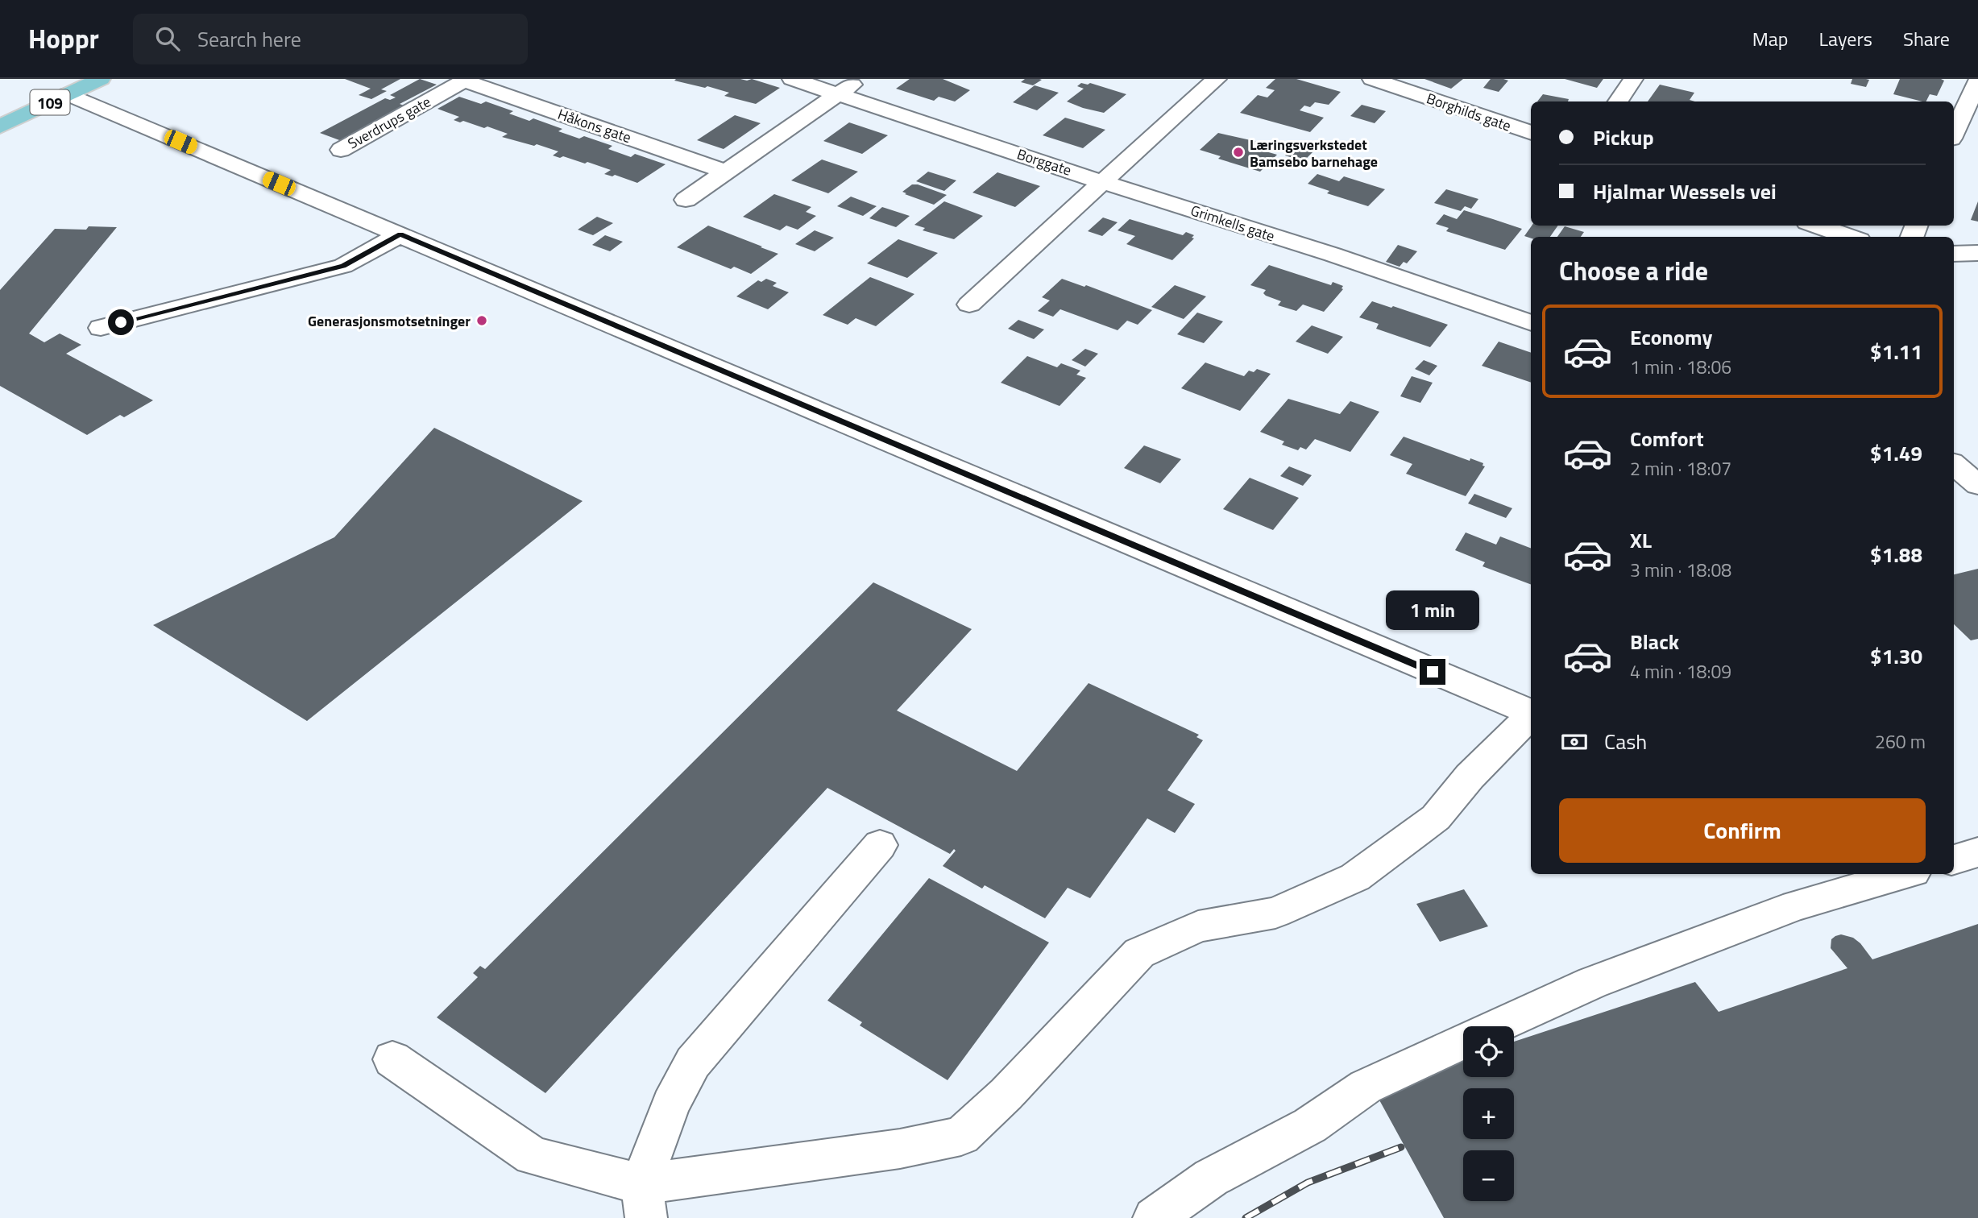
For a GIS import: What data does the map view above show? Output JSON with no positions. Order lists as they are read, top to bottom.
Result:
{
  "streets": {
    "main road": ["109"],
    "street": [
      "Borghilds gate",
      "Sverdrups gate",
      "Håkons gate",
      "Borggate",
      "Grimkells gate"
    ]
  },
  "crossings": [
    ["Sverdrups gate", "Håkons gate"],
    ["Borggate", "Grimkells gate"]
  ],
  "places": ["Læringsverkstedet Bamsebo barnehage", "Generasjonsmotsetninger"],
  "page": {
    "header": "Hoppr",
    "search": "Search here",
    "nav": ["Map", "Layers", "Share"],
    "banner": ["Pickup", "Hjalmar Wessels vei"],
    "heading": "Choose a ride",
    "list": [
      {
        "name": "Economy",
        "note": "1 min · 18:06",
        "value": "$1.11"
      },
      {
        "name": "Comfort",
        "note": "2 min · 18:07",
        "value": "$1.49"
      },
      {
        "name": "XL",
        "note": "3 min · 18:08",
        "value": "$1.88"
      },
      {
        "name": "Black",
        "note": "4 min · 18:09",
        "value": "$1.30"
      }
    ],
    "bubble": "1 min",
    "pay": ["Cash", "260 m"],
    "buttons": "Confirm",
    "map_buttons": ["+", "−"]
  }
}
